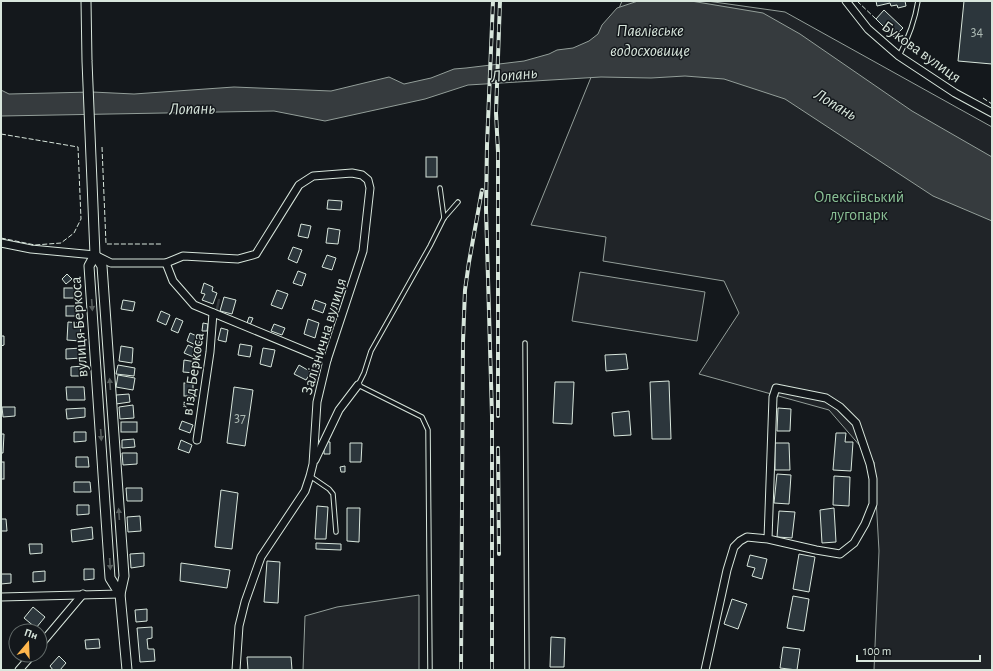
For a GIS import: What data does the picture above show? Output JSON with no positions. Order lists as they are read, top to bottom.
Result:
{
  "streets": {
    "street": [
      "Букова вулиця",
      "вулиця Беркоса",
      "Залізнична вулиця",
      "в’їзд Беркоса"
    ]
  },
  "water": ["Павлівське водосховище", "Лопань"],
  "parks": ["Олексіївський лугопарк"],
  "house_numbers": ["34", "37"],
  "scale_bar": "100 m",
  "north": "top"
}
